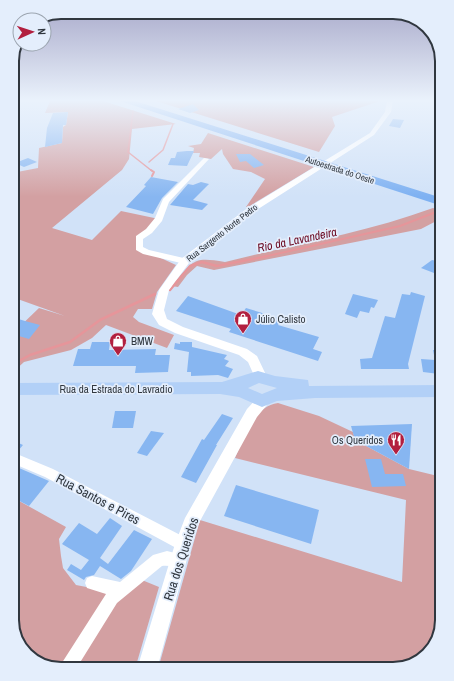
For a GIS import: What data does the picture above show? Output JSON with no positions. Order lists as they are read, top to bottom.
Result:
{
  "streets": {
    "highway": ["Autoestrada do Oeste"],
    "main road": ["Rua da Estrada do Lavradio"],
    "street": ["Rua Sargento Norte Pedro", "Rua Santos e Pires", "Rua dos Queridos"]
  },
  "crossings": [
    ["Rua Sargento Norte Pedro", "Rua da Estrada do Lavradio"],
    ["Rua Sargento Norte Pedro", "Rua dos Queridos"],
    ["Rua da Estrada do Lavradio", "Rua dos Queridos"],
    ["Rua Santos e Pires", "Rua dos Queridos"]
  ],
  "water": ["Rio da Lavandeira"],
  "places": {
    "shop": ["Júlio Calisto", "BMW"],
    "restaurant": ["Os Queridos"]
  },
  "north": "right"
}
